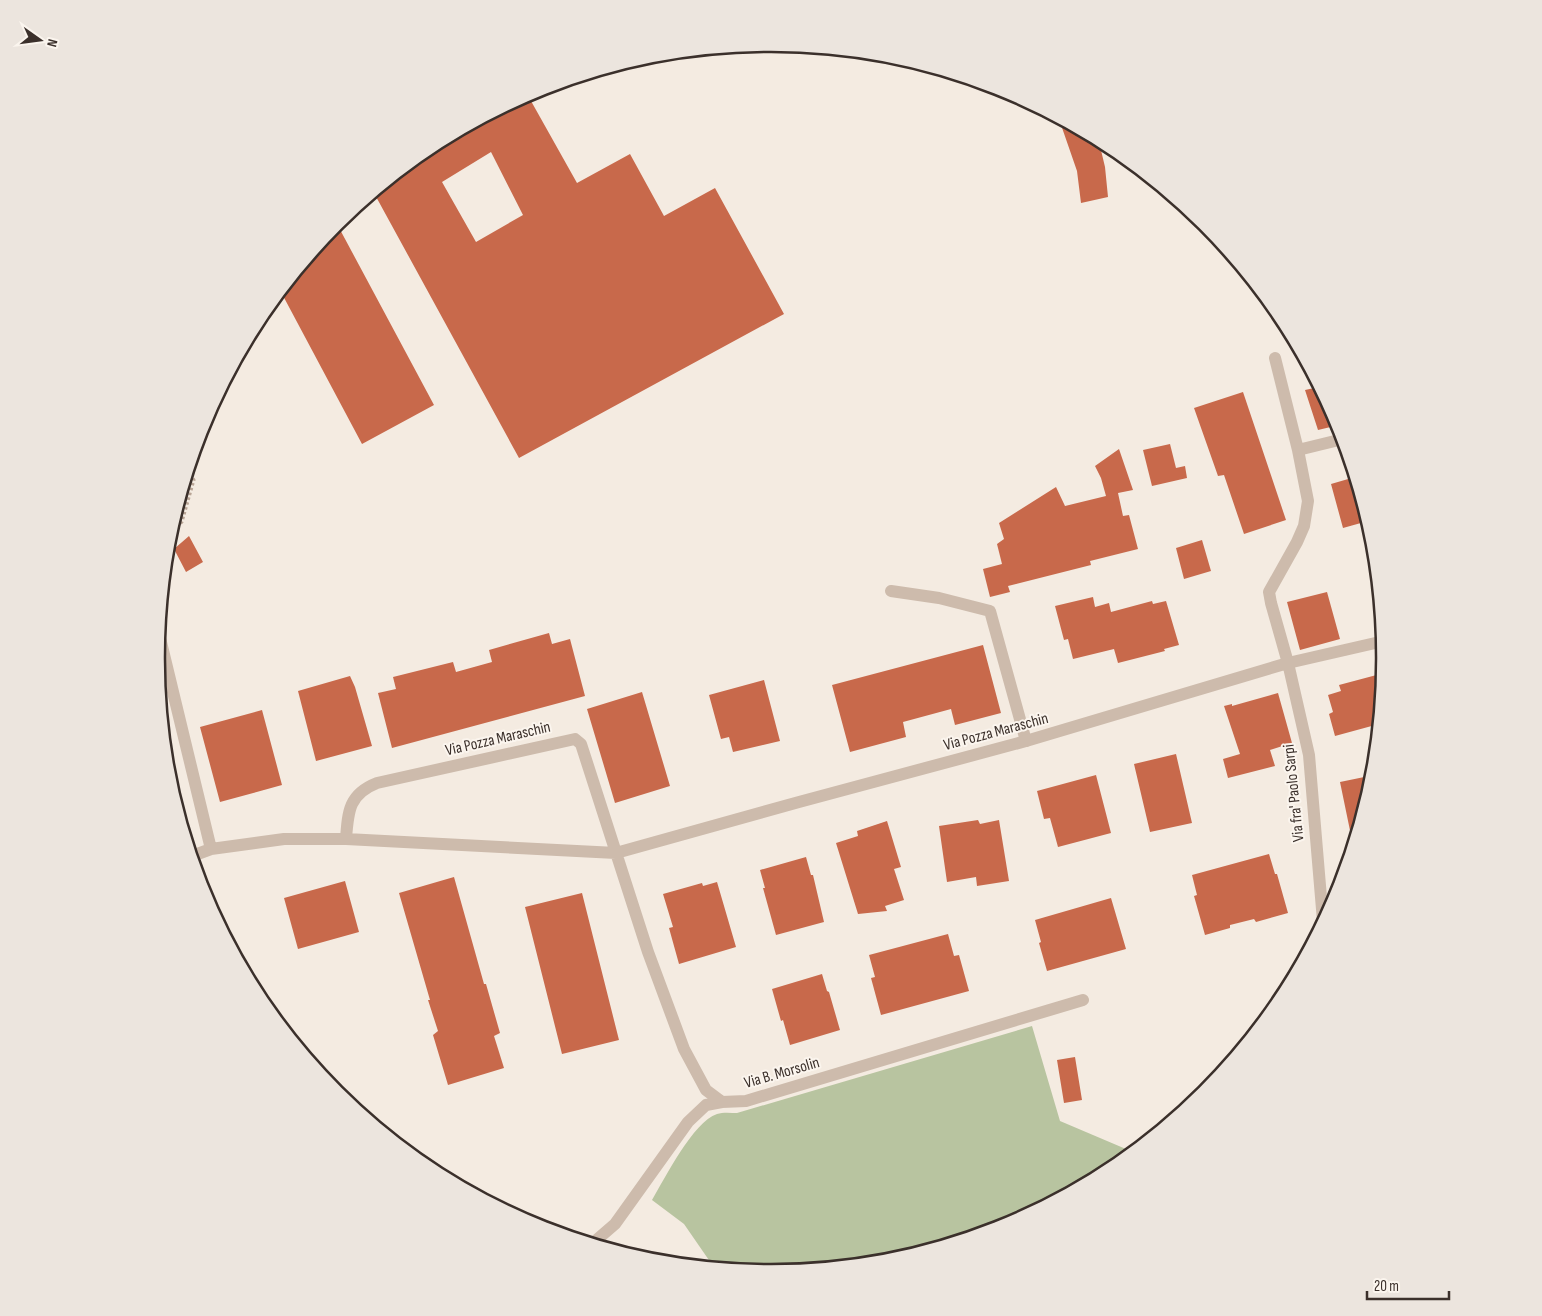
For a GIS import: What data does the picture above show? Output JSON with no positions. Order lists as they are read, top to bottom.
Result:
{
  "streets": {
    "street": ["Via Pozza Maraschin", "Via fra' Paolo Sarpi", "Via B. Morsolin"]
  },
  "crossings": [
    ["Via Pozza Maraschin", "Via fra' Paolo Sarpi"]
  ],
  "scale_bar": "20 m",
  "north": "right"
}
